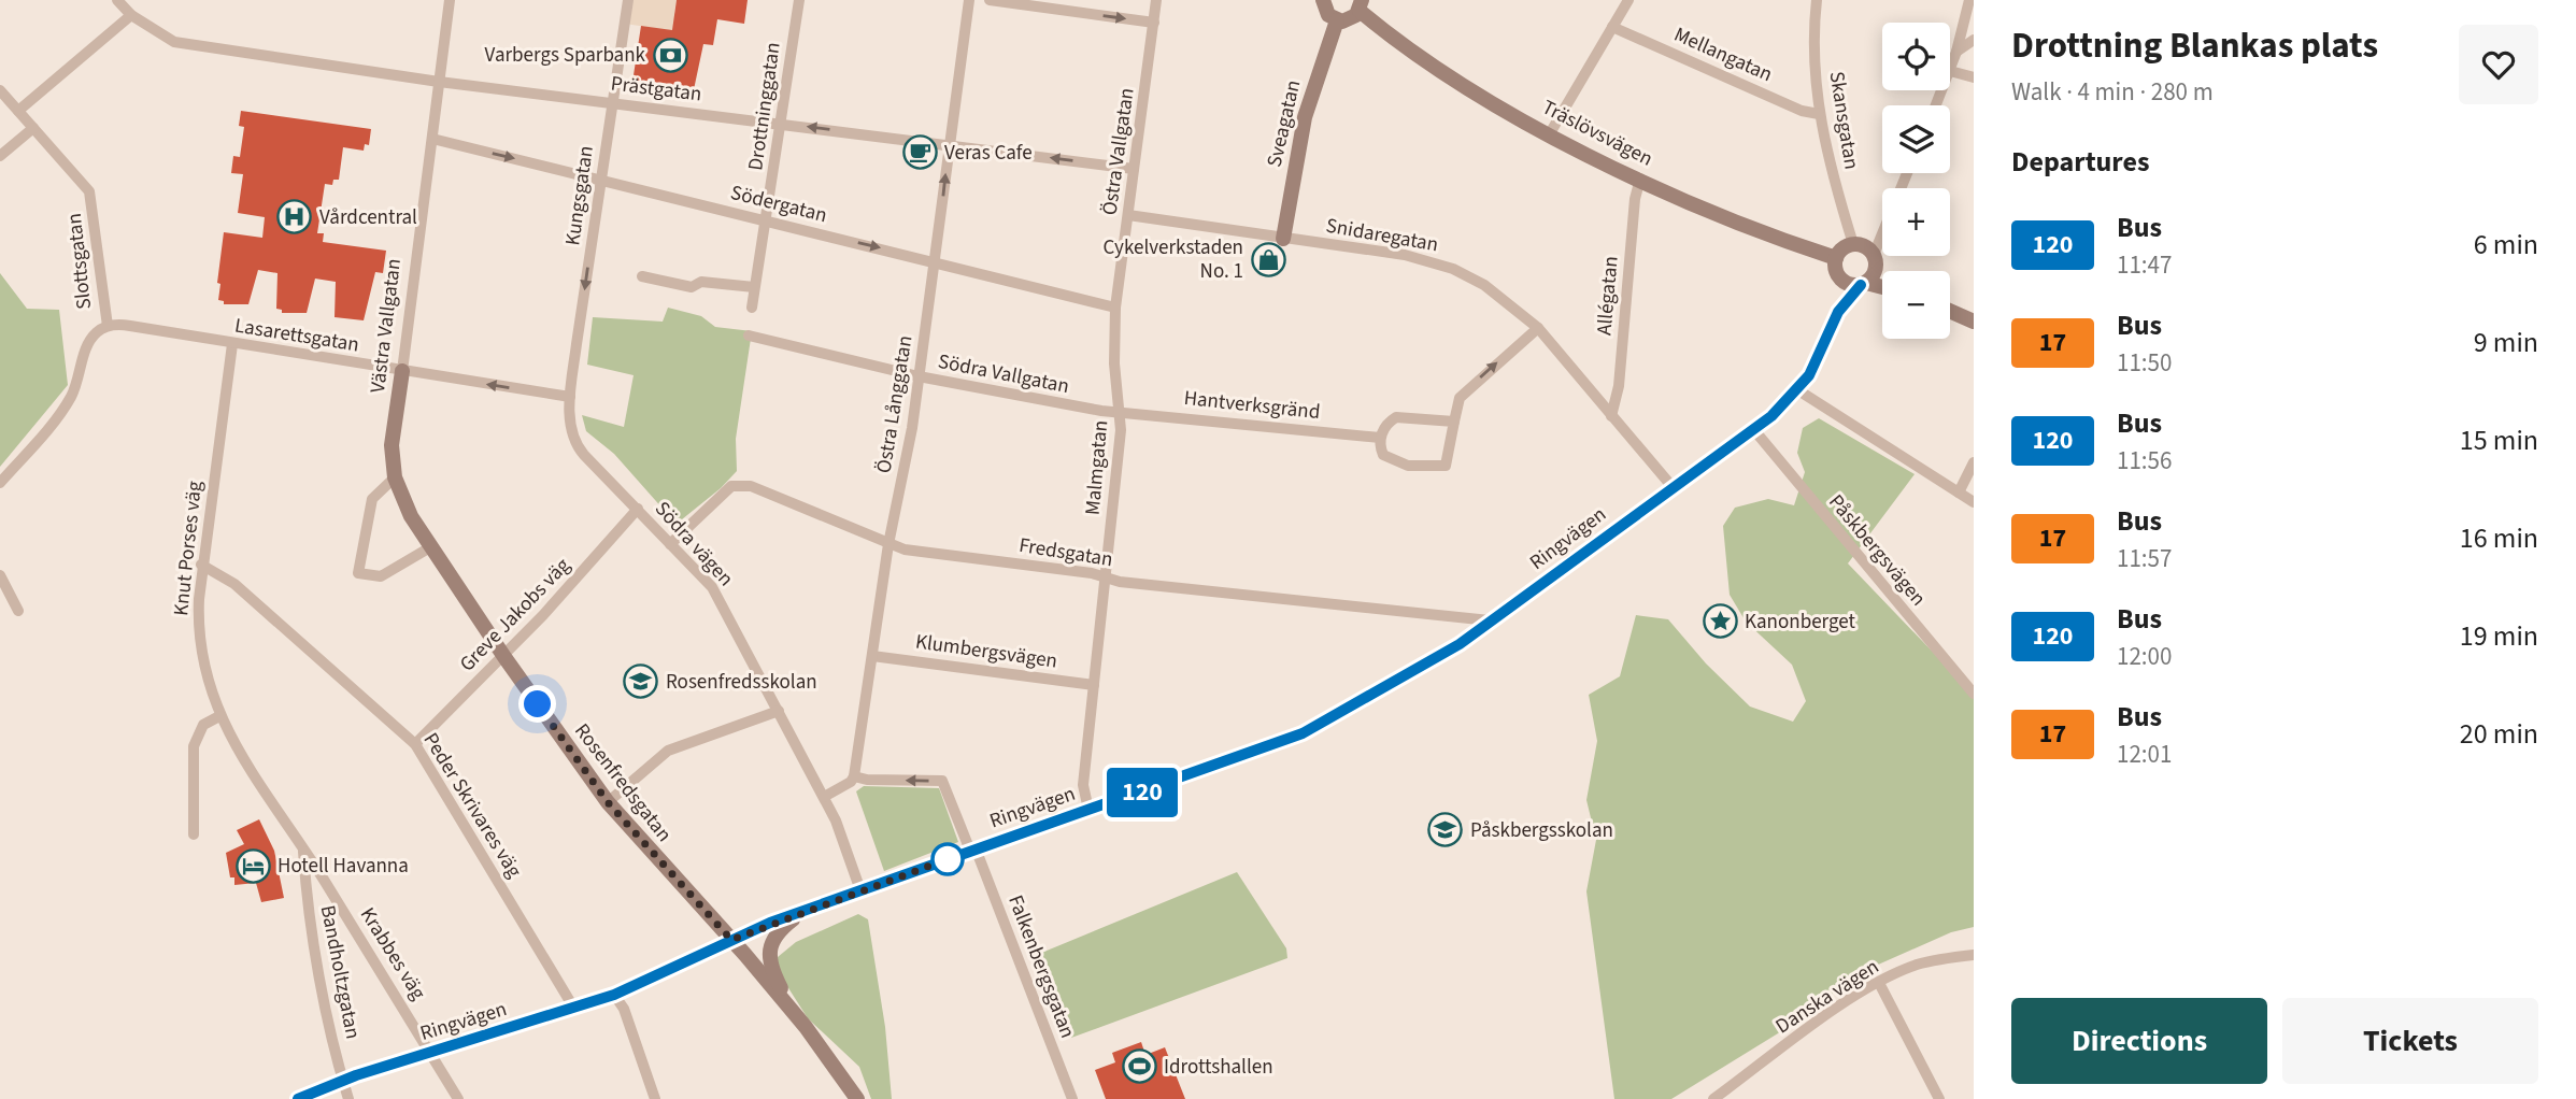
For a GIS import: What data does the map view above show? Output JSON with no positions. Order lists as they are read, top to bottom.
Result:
{
  "streets": {
    "street": [
      "Mellangatan",
      "Prästgatan",
      "Drottninggatan",
      "Skansgatan",
      "Sveagatan",
      "Träslövsvägen",
      "Östra Vallgatan",
      "Kungsgatan",
      "Södergatan",
      "Snidaregatan",
      "Slottsgatan",
      "Allégatan",
      "Västra Vallgatan",
      "Lasarettsgatan",
      "Södra Vallgatan",
      "Östra Långgatan",
      "Hantverksgränd",
      "Malmgatan",
      "Ringvägen",
      "Södra vägen",
      "Knut Porses väg",
      "Påskbergsvägen",
      "Fredsgatan",
      "Greve Jakobs väg",
      "Klumbergsvägen",
      "Rosenfredsgatan",
      "Peder Skrivares väg",
      "Krabbes väg",
      "Falkenbergsgatan",
      "Bandholtzgatan",
      "Danska vägen"
    ]
  },
  "crossings": [
    ["Mellangatan", "Skansgatan"],
    ["Prästgatan", "Drottninggatan"],
    ["Prästgatan", "Östra Vallgatan"],
    ["Prästgatan", "Kungsgatan"],
    ["Prästgatan", "Västra Vallgatan"],
    ["Prästgatan", "Östra Långgatan"],
    ["Drottninggatan", "Södergatan"],
    ["Skansgatan", "Träslövsvägen"],
    ["Skansgatan", "Ringvägen"],
    ["Sveagatan", "Snidaregatan"],
    ["Träslövsvägen", "Allégatan"],
    ["Träslövsvägen", "Ringvägen"],
    ["Östra Vallgatan", "Södergatan"],
    ["Östra Vallgatan", "Snidaregatan"],
    ["Östra Vallgatan", "Malmgatan"],
    ["Kungsgatan", "Södergatan"],
    ["Kungsgatan", "Lasarettsgatan"],
    ["Kungsgatan", "Södra vägen"],
    ["Södergatan", "Västra Vallgatan"],
    ["Södergatan", "Östra Långgatan"],
    ["Södergatan", "Malmgatan"],
    ["Snidaregatan", "Allégatan"],
    ["Snidaregatan", "Ringvägen"],
    ["Slottsgatan", "Lasarettsgatan"],
    ["Västra Vallgatan", "Lasarettsgatan"],
    ["Västra Vallgatan", "Rosenfredsgatan"],
    ["Lasarettsgatan", "Södra vägen"],
    ["Lasarettsgatan", "Knut Porses väg"],
    ["Södra Vallgatan", "Östra Långgatan"],
    ["Södra Vallgatan", "Hantverksgränd"],
    ["Södra Vallgatan", "Malmgatan"],
    ["Östra Långgatan", "Fredsgatan"],
    ["Östra Långgatan", "Klumbergsvägen"],
    ["Östra Långgatan", "Falkenbergsgatan"],
    ["Hantverksgränd", "Malmgatan"],
    ["Malmgatan", "Ringvägen"],
    ["Malmgatan", "Fredsgatan"],
    ["Malmgatan", "Klumbergsvägen"],
    ["Ringvägen", "Södra vägen"],
    ["Ringvägen", "Påskbergsvägen"],
    ["Ringvägen", "Fredsgatan"],
    ["Ringvägen", "Rosenfredsgatan"],
    ["Ringvägen", "Peder Skrivares väg"],
    ["Ringvägen", "Krabbes väg"],
    ["Ringvägen", "Falkenbergsgatan"],
    ["Ringvägen", "Bandholtzgatan"],
    ["Södra vägen", "Fredsgatan"],
    ["Södra vägen", "Greve Jakobs väg"],
    ["Knut Porses väg", "Peder Skrivares väg"],
    ["Knut Porses väg", "Krabbes väg"],
    ["Greve Jakobs väg", "Rosenfredsgatan"],
    ["Greve Jakobs väg", "Peder Skrivares väg"],
    ["Krabbes väg", "Bandholtzgatan"]
  ],
  "one_way": ["Kungsgatan", "Södergatan", "Lasarettsgatan"],
  "places": {
    "bank": ["Varbergs Sparbank"],
    "cafe": ["Veras Cafe"],
    "hospital": ["Vårdcentral"],
    "shop": ["Cykelverkstaden No. 1"],
    "place": ["Kanonberget"],
    "school or university": ["Rosenfredsskolan", "Påskbergsskolan"],
    "hotel": ["Hotell Havanna"],
    "sports": ["Idrottshallen"]
  },
  "lines": ["bus line 120"],
  "page": {
    "on_map": "120",
    "heading": [
      ["Drottning Blankas plats", "Walk · 4 min · 280 m"],
      "Departures"
    ],
    "map_buttons": ["+", "−"],
    "list": [
      {
        "mark": "120",
        "name": "Bus",
        "note": "11:47",
        "value": "6 min"
      },
      {
        "mark": "17",
        "name": "Bus",
        "note": "11:50",
        "value": "9 min"
      },
      {
        "mark": "120",
        "name": "Bus",
        "note": "11:56",
        "value": "15 min"
      },
      {
        "mark": "17",
        "name": "Bus",
        "note": "11:57",
        "value": "16 min"
      },
      {
        "mark": "120",
        "name": "Bus",
        "note": "12:00",
        "value": "19 min"
      },
      {
        "mark": "17",
        "name": "Bus",
        "note": "12:01",
        "value": "20 min"
      }
    ],
    "buttons": ["Directions", "Tickets"]
  }
}
